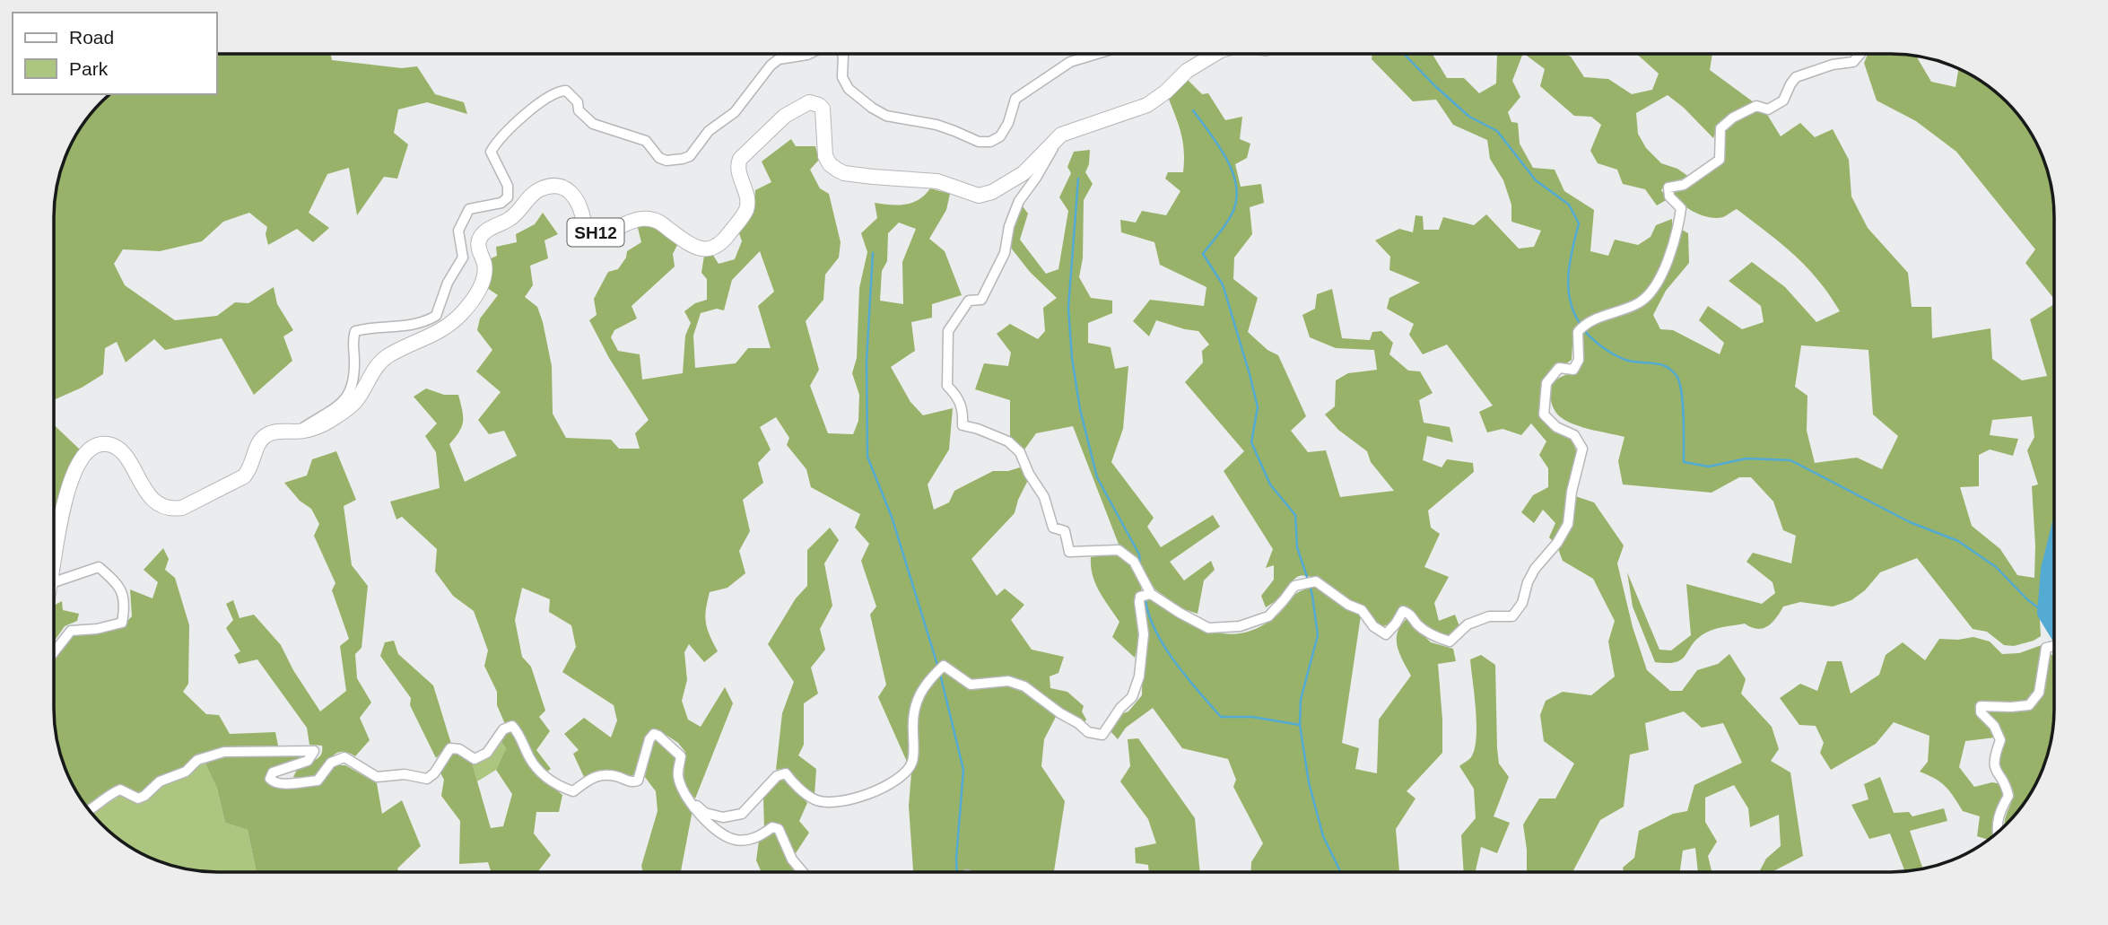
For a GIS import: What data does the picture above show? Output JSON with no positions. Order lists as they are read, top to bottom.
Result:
{
  "streets": {
    "main road": ["SH12"]
  },
  "legend": ["Road", "Park"]
}
